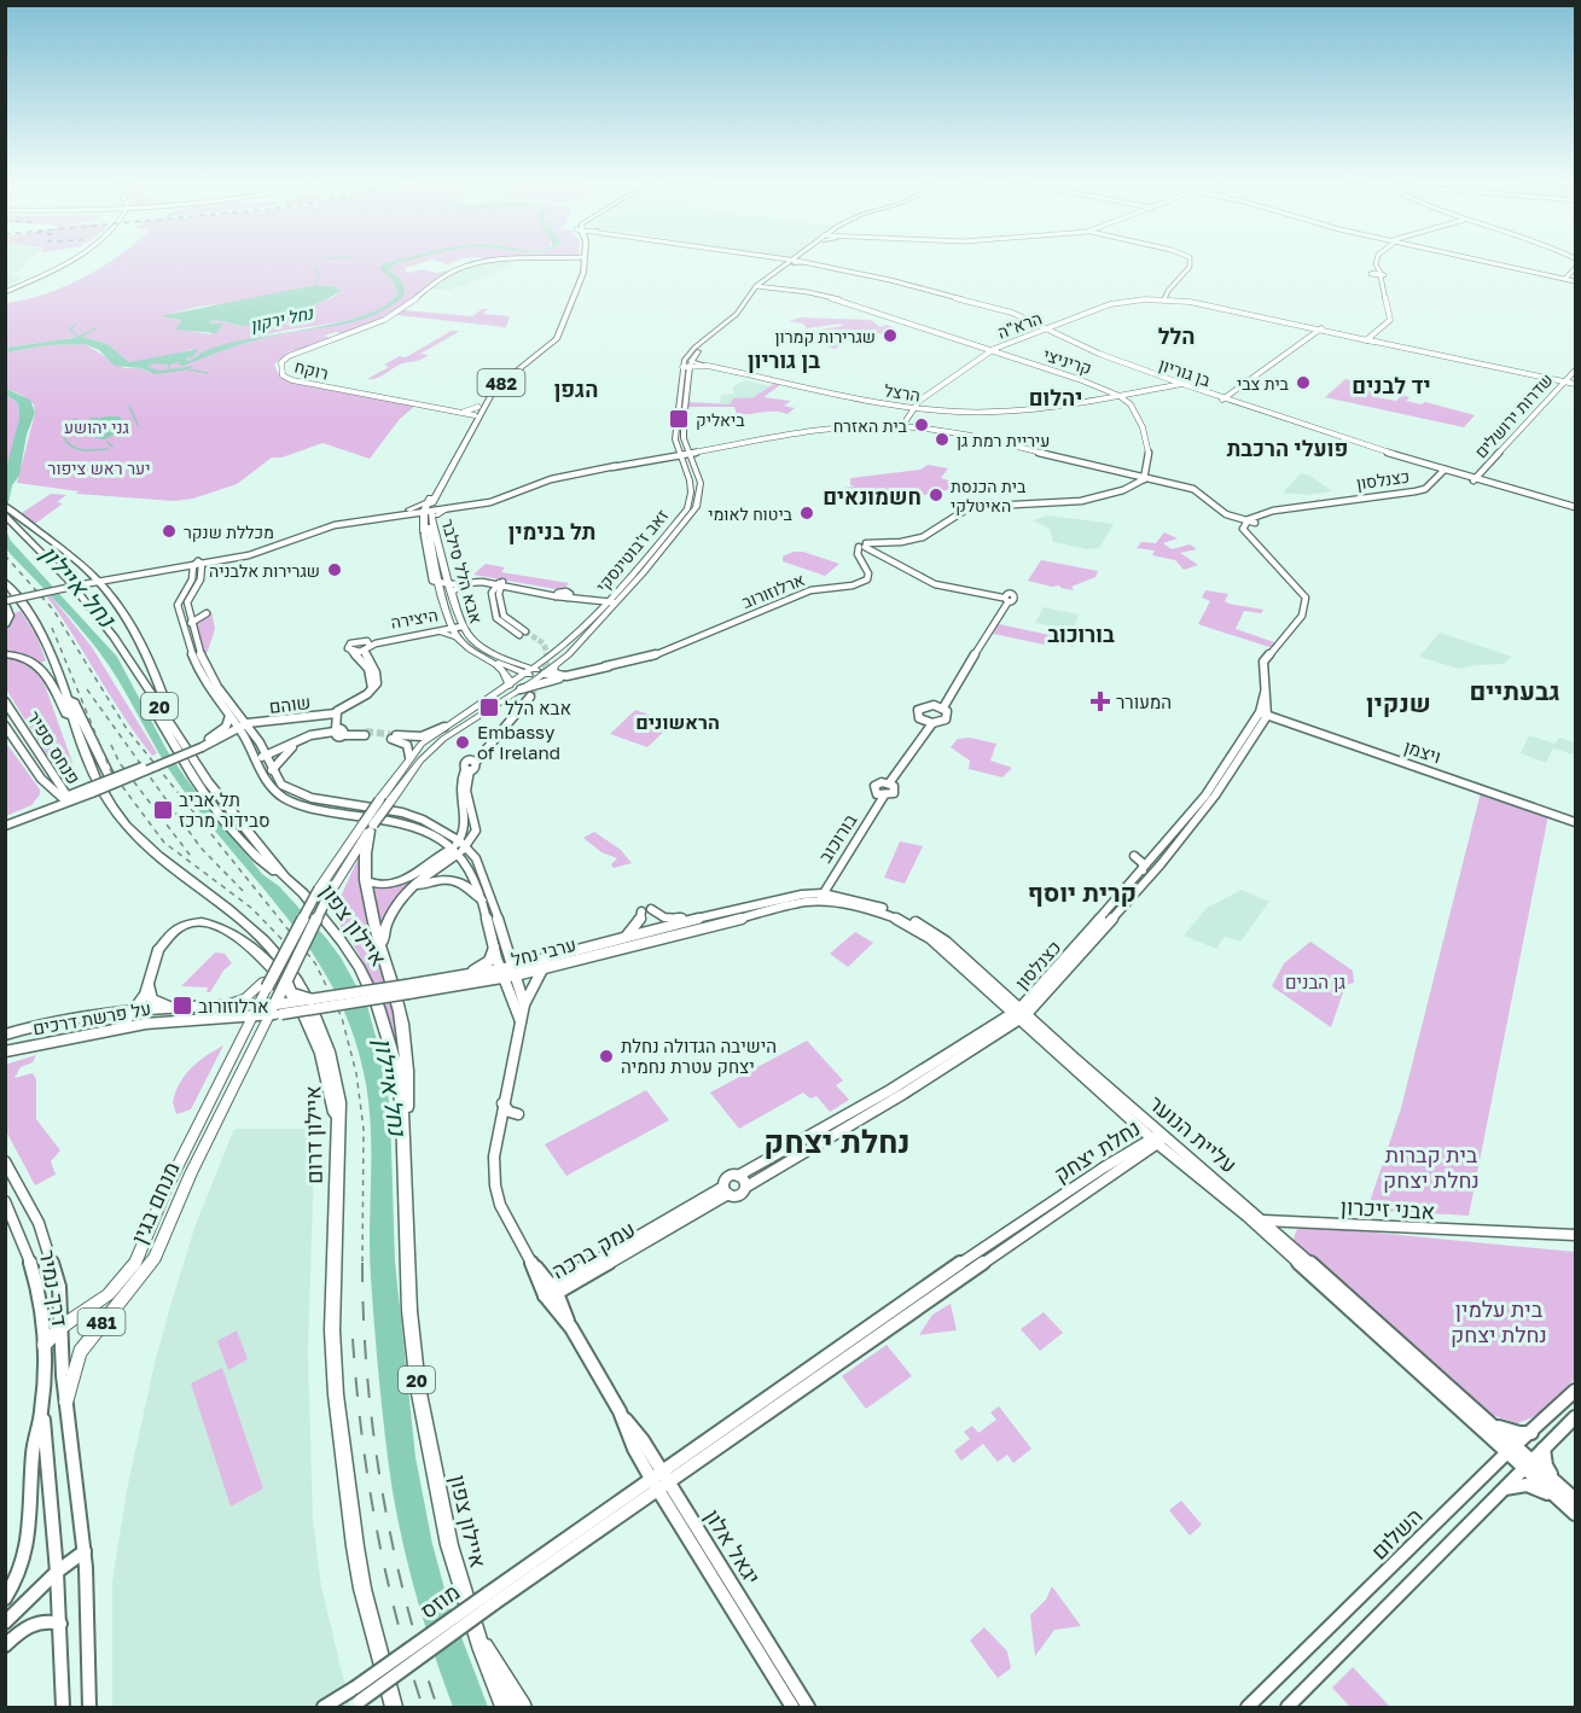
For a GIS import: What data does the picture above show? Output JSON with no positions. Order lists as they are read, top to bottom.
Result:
{
  "streets": {
    "highway": ["20", "איילון צפון", "איילון דרום"],
    "main road": [
      "482",
      "זאב ז'בוטינסקי",
      "אבא הלל סילבר",
      "מנחם בגין",
      "481"
    ],
    "street": [
      "הרא\"ה",
      "קריניצי",
      "רוקח",
      "בן גוריון",
      "הרצל",
      "שדרות ירושלים",
      "כצנלסון",
      "ארלוזורוב",
      "היצירה",
      "שוהם",
      "פנחס ספיר",
      "ויצמן",
      "בורוכוב",
      "ערבי נחל",
      "על פרשת דרכים",
      "עליית הנוער",
      "נחלת יצחק",
      "אבני זיכרון",
      "עמק ברכה",
      "דרך נמיר",
      "השלום",
      "יגאל אלון",
      "מוזס"
    ]
  },
  "crossings": [
    ["הרא\"ה", "קריניצי"],
    ["הרא\"ה", "בן גוריון"],
    ["הרא\"ה", "הרצל"],
    ["הרא\"ה", "שדרות ירושלים"],
    ["קריניצי", "הרצל"],
    ["רוקח", "482"],
    ["בן גוריון", "הרצל"],
    ["בן גוריון", "שדרות ירושלים"],
    ["בן גוריון", "כצנלסון"],
    ["בן גוריון", "זאב ז'בוטינסקי"],
    ["כצנלסון", "ויצמן"],
    ["כצנלסון", "עליית הנוער"],
    ["זאב ז'בוטינסקי", "אבא הלל סילבר"],
    ["זאב ז'בוטינסקי", "ארלוזורוב"],
    ["זאב ז'בוטינסקי", "מנחם בגין"],
    ["אבא הלל סילבר", "ארלוזורוב"],
    ["אבא הלל סילבר", "היצירה"],
    ["בורוכוב", "ערבי נחל"],
    ["בורוכוב", "עליית הנוער"],
    ["ערבי נחל", "על פרשת דרכים"],
    ["ערבי נחל", "עליית הנוער"],
    ["ערבי נחל", "מנחם בגין"],
    ["ערבי נחל", "יגאל אלון"],
    ["על פרשת דרכים", "מנחם בגין"],
    ["עליית הנוער", "נחלת יצחק"],
    ["עליית הנוער", "אבני זיכרון"],
    ["עליית הנוער", "השלום"],
    ["נחלת יצחק", "יגאל אלון"],
    ["נחלת יצחק", "מוזס"],
    ["מנחם בגין", "דרך נמיר"],
    ["עמק ברכה", "יגאל אלון"],
    ["יגאל אלון", "מוזס"]
  ],
  "districts": [
    "הלל",
    "בן גוריון",
    "יד לבנים",
    "הגפן",
    "יהלום",
    "פועלי הרכבת",
    "חשמונאים",
    "תל בנימין",
    "בורוכוב",
    "גבעתיים",
    "שנקין",
    "הראשונים",
    "קרית יוסף",
    "נחלת יצחק"
  ],
  "water": ["נחל ירקון", "נחל איילון"],
  "parks": [
    "גני יהושע",
    "יער ראש ציפור",
    "גן הבנים",
    "בית קברות נחלת יצחק",
    "בית עלמין נחלת יצחק"
  ],
  "places": {
    "other": [
      "שגרירות קמרון",
      "בית צבי",
      "בית האזרח",
      "עיריית רמת גן",
      "בית הכנסת האיטלקי",
      "ביטוח לאומי",
      "מכללת שנקר",
      "שגרירות אלבניה",
      "Embassy of Ireland",
      "הישיבה הגדולה נחלת יצחק עטרת נחמיה"
    ],
    "transit": [
      "ביאליק",
      "אבא הלל",
      "תל אביב סבידור מרכז",
      "ארלוזורוב"
    ],
    "health": ["המעורר"]
  }
}
